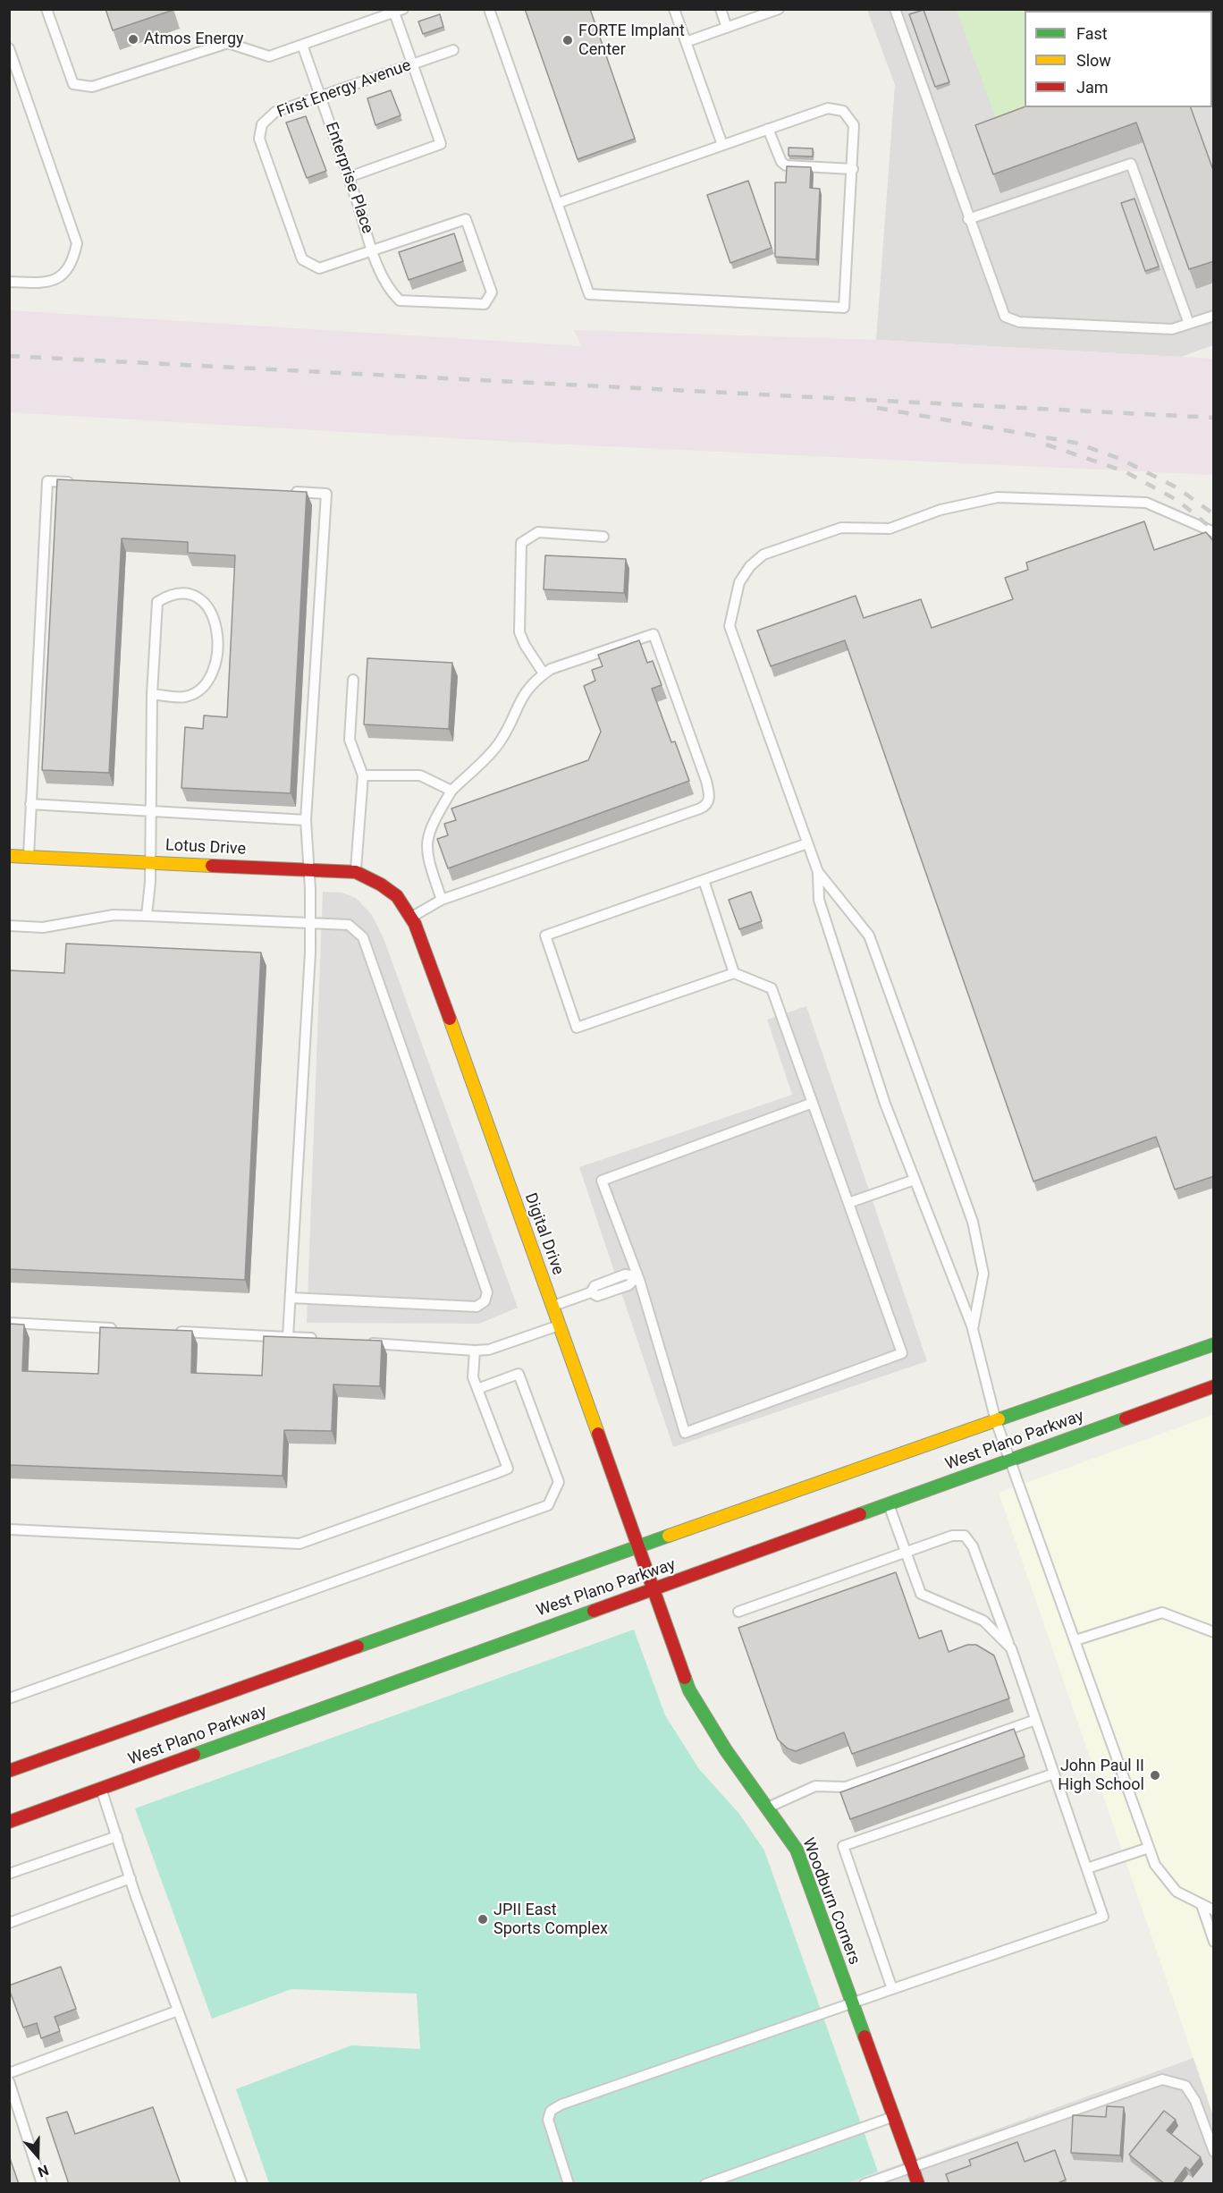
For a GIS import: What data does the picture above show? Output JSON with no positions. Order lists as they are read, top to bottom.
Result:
{
  "streets": {
    "main road": [
      "Lotus Drive",
      "Digital Drive",
      "West Plano Parkway",
      "Woodburn Corners"
    ],
    "lane": ["First Energy Avenue", "Enterprise Place"]
  },
  "crossings": [
    ["First Energy Avenue", "Enterprise Place"],
    ["Lotus Drive", "Digital Drive"],
    ["Digital Drive", "West Plano Parkway"],
    ["Digital Drive", "Woodburn Corners"],
    ["West Plano Parkway", "Woodburn Corners"]
  ],
  "places": [
    "Atmos Energy",
    "FORTE Implant Center",
    "John Paul II High School",
    "JPII East Sports Complex"
  ],
  "legend": ["Fast", "Slow", "Jam"],
  "north": "bottom"
}
